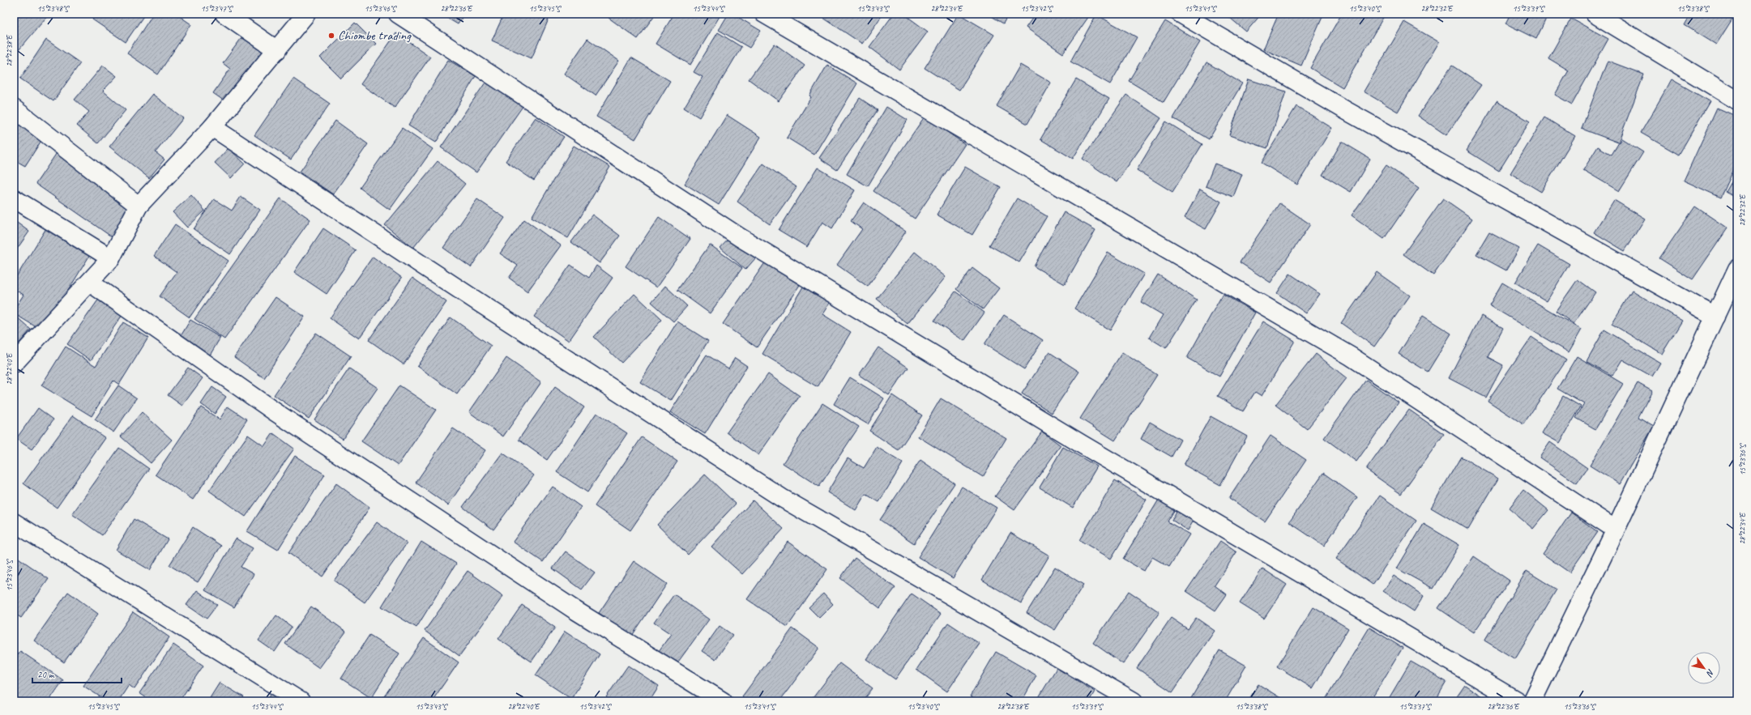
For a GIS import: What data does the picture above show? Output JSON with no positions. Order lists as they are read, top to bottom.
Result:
{
  "places": ["Chiombe trading"],
  "scale_bar": "20 m",
  "north": "bottom right",
  "coordinates": [
    "15°23'48\"S",
    "15°23'47\"S",
    "15°23'46\"S",
    "28°22'36\"E",
    "15°23'45\"S",
    "15°23'44\"S",
    "15°23'43\"S",
    "28°22'34\"E",
    "15°23'42\"S",
    "15°23'41\"S",
    "15°23'40\"S",
    "28°22'32\"E",
    "15°23'39\"S",
    "15°23'38\"S",
    "28°22'38\"E",
    "28°22'40\"E",
    "15°23'36\"S",
    "15°23'37\"S"
  ]
}
